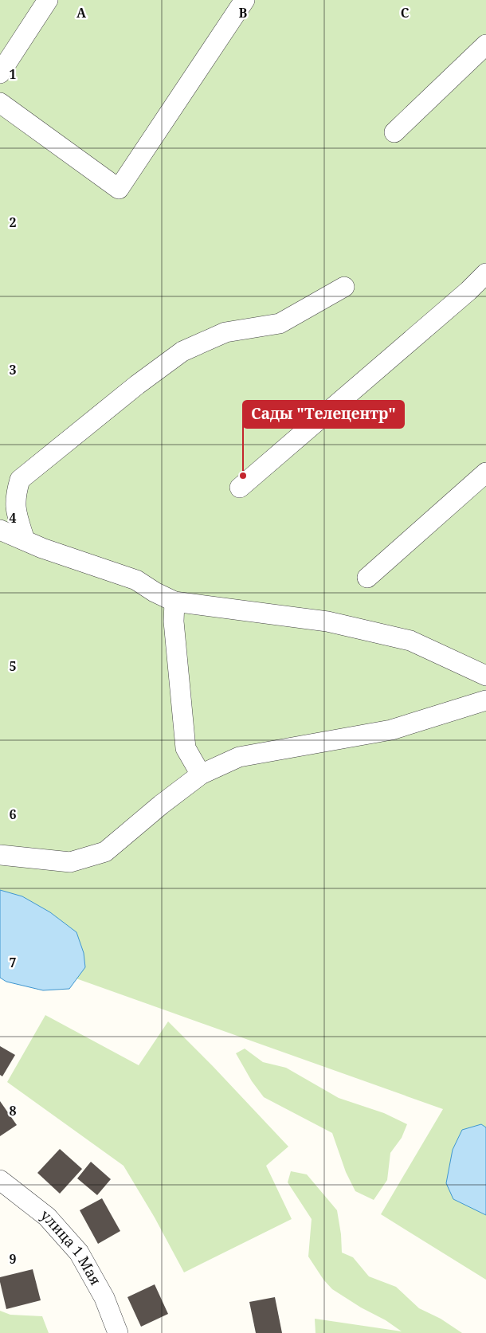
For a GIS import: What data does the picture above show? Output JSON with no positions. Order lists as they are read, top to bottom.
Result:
{
  "streets": {
    "street": ["улица 1 Мая"]
  },
  "places": ["Сады \"Телецентр\""],
  "grid": {
    "columns": ["A", "B", "C"],
    "rows": [
      "1",
      "2",
      "3",
      "4",
      "5",
      "6",
      "7",
      "8",
      "9"
    ]
  }
}
